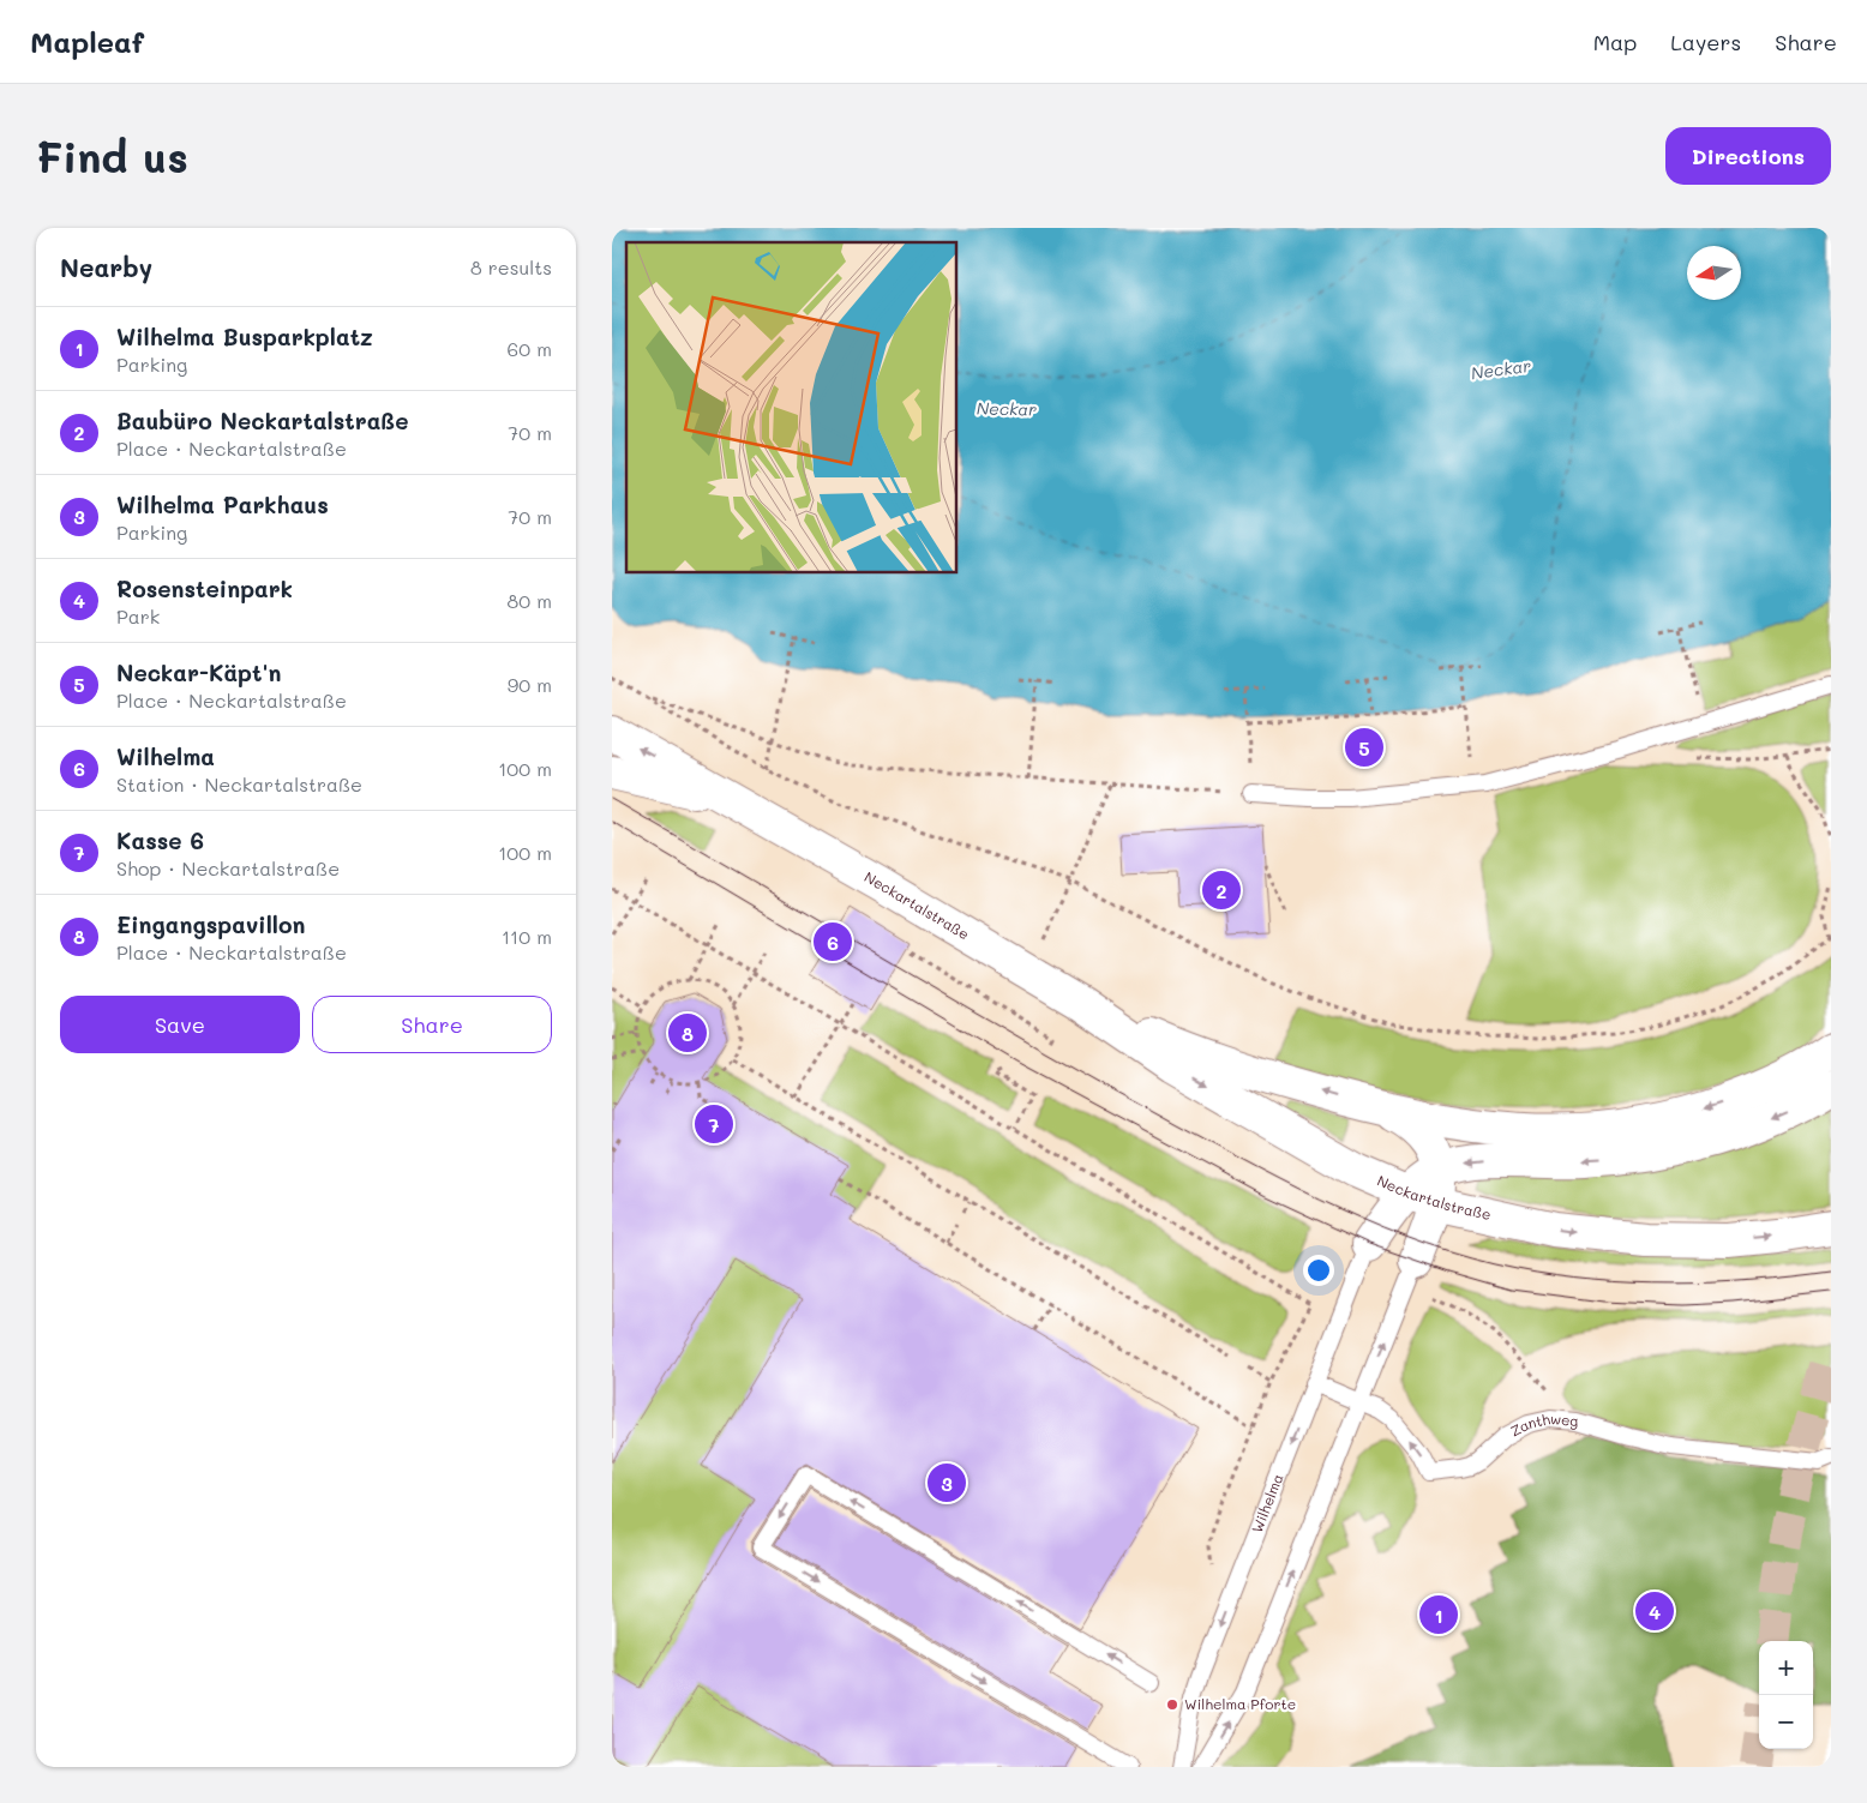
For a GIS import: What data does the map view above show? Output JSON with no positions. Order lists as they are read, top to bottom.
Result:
{
  "streets": {
    "main road": ["Neckartalstraße"],
    "lane": ["Zanthweg", "Wilhelma"]
  },
  "crossings": [
    ["Zanthweg", "Wilhelma"]
  ],
  "one_way": ["Zanthweg"],
  "water": ["Neckar"],
  "places": ["Wilhelma Pforte"],
  "north": "left",
  "page": {
    "header": "Mapleaf",
    "nav": ["Map", "Layers", "Share"],
    "buttons": [
      "Directions",
      ["Save", "Share"]
    ],
    "title": "Find us",
    "heading": ["Nearby", "8 results"],
    "list": [
      {
        "mark": "1",
        "name": "Wilhelma Busparkplatz",
        "note": "Parking",
        "value": "60 m"
      },
      {
        "mark": "2",
        "name": "Baubüro Neckartalstraße",
        "note": "Place · Neckartalstraße",
        "value": "70 m"
      },
      {
        "mark": "3",
        "name": "Wilhelma Parkhaus",
        "note": "Parking",
        "value": "70 m"
      },
      {
        "mark": "4",
        "name": "Rosensteinpark",
        "note": "Park",
        "value": "80 m"
      },
      {
        "mark": "5",
        "name": "Neckar-Käpt'n",
        "note": "Place · Neckartalstraße",
        "value": "90 m"
      },
      {
        "mark": "6",
        "name": "Wilhelma",
        "note": "Station · Neckartalstraße",
        "value": "100 m"
      },
      {
        "mark": "7",
        "name": "Kasse 6",
        "note": "Shop · Neckartalstraße",
        "value": "100 m"
      },
      {
        "mark": "8",
        "name": "Eingangspavillon",
        "note": "Place · Neckartalstraße",
        "value": "110 m"
      }
    ],
    "pins": [
      "5",
      "2",
      "6",
      "8",
      "7",
      "3",
      "4",
      "1"
    ],
    "map_buttons": ["+", "−"]
  }
}
